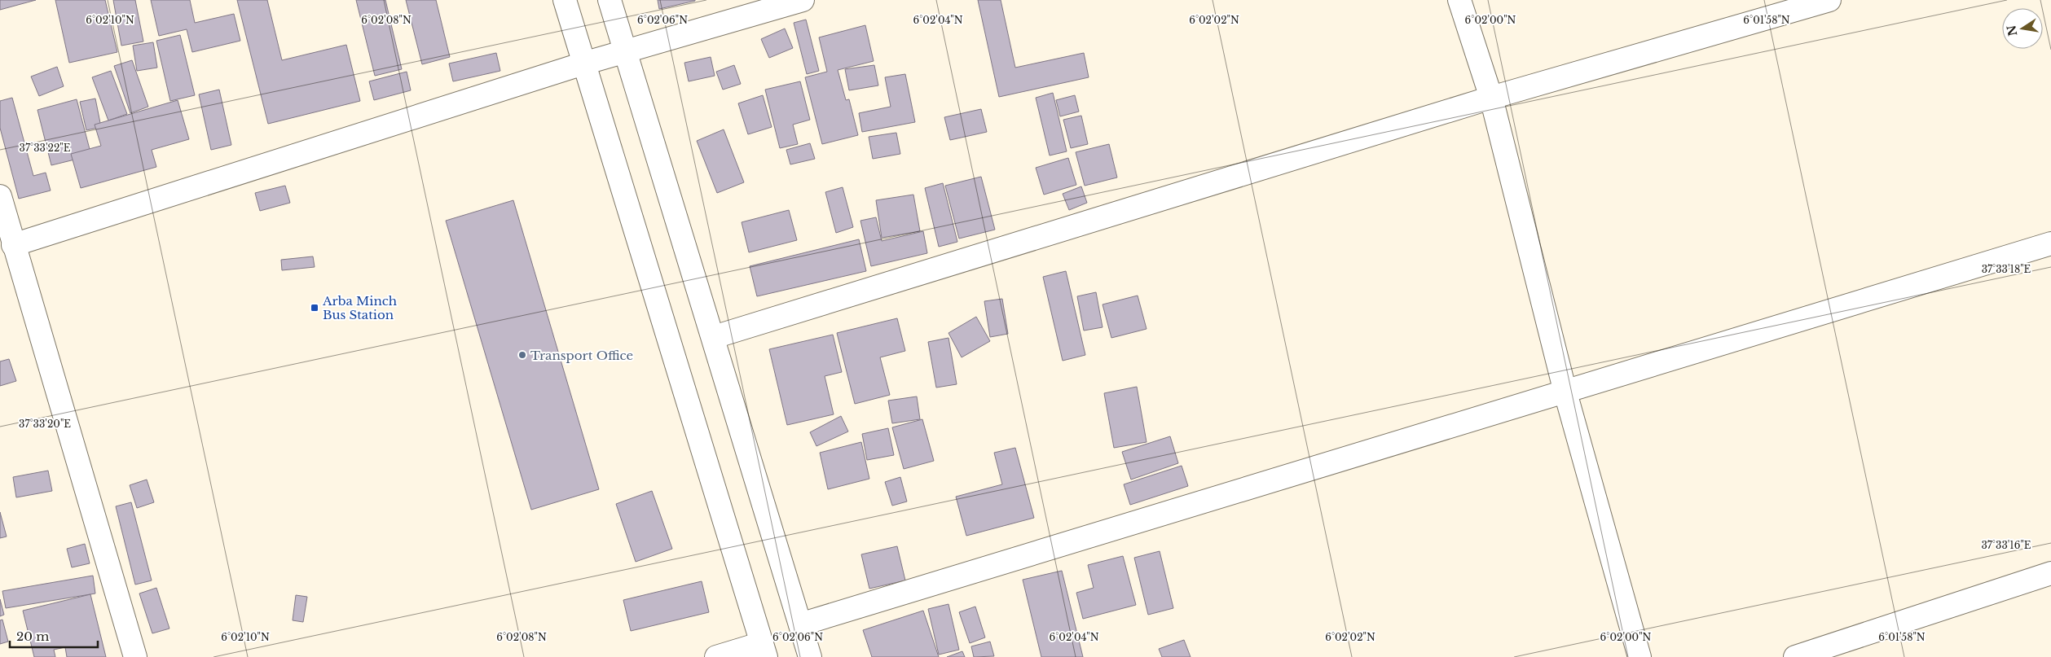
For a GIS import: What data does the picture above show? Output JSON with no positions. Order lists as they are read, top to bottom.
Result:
{
  "places": {
    "transit": ["Arba Minch Bus Station"],
    "other": ["Transport Office"]
  },
  "scale_bar": "20 m",
  "north": "left",
  "coordinates": [
    "6°02'10\"N",
    "6°02'08\"N",
    "6°02'06\"N",
    "6°02'04\"N",
    "6°02'02\"N",
    "6°02'00\"N",
    "6°01'58\"N",
    "37°33'22\"E",
    "37°33'18\"E",
    "37°33'20\"E",
    "37°33'16\"E"
  ]
}
